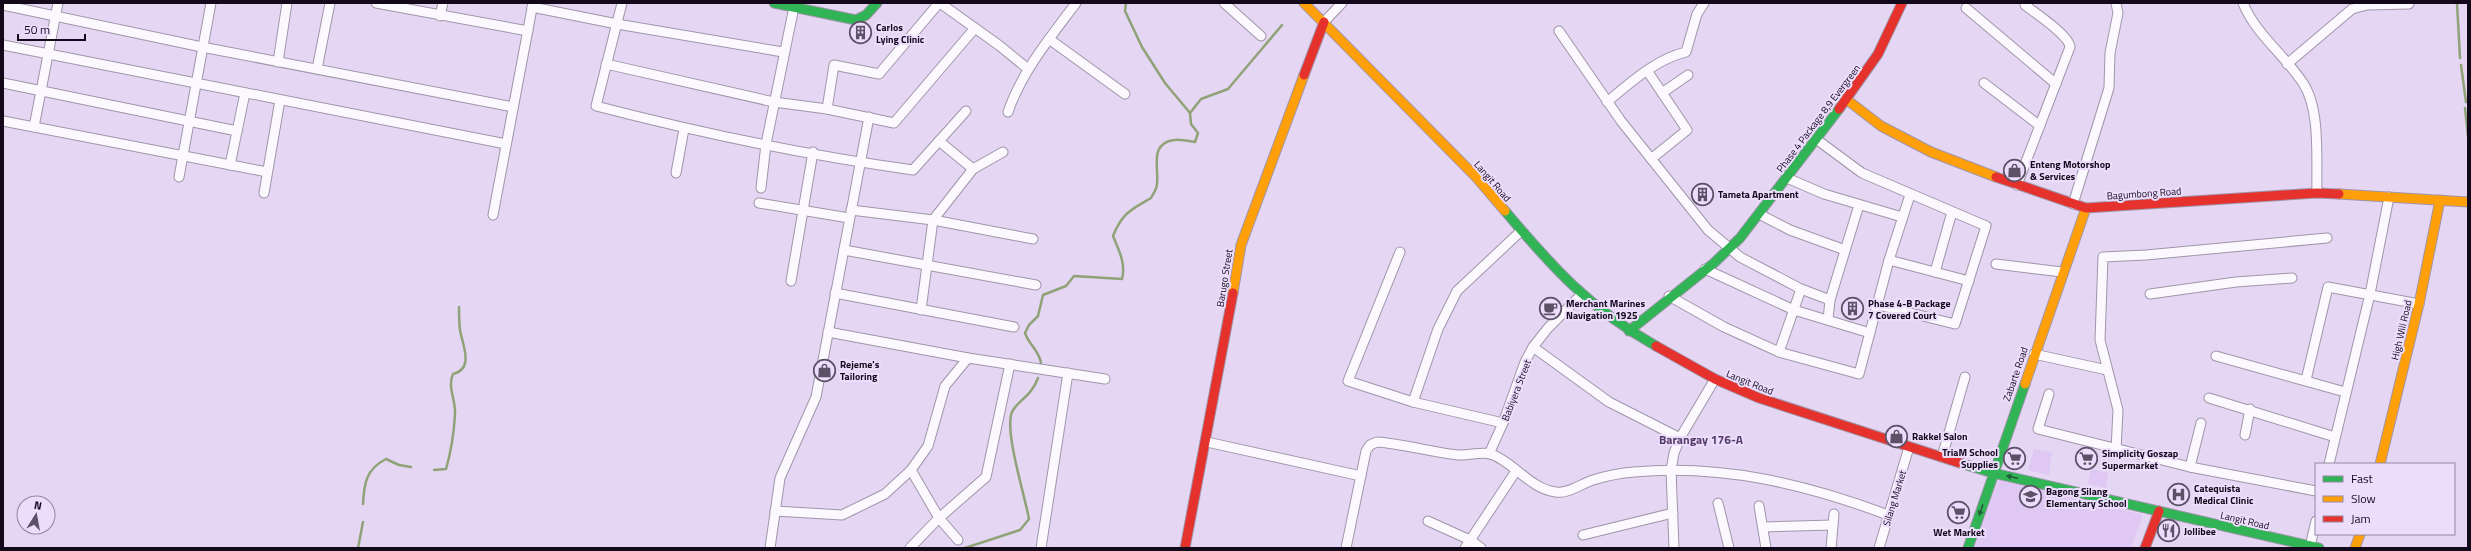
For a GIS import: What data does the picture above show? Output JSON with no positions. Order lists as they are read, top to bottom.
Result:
{
  "streets": {
    "main road": [
      "Phase 4 Package 8,9 Evergreen",
      "Langit Road",
      "Bagumbong Road",
      "Barugo Street",
      "High Will Road",
      "Zabarte Road"
    ],
    "street": ["Babiyera Street", "Silang Market"]
  },
  "crossings": [
    ["Phase 4 Package 8,9 Evergreen", "Langit Road"],
    ["Phase 4 Package 8,9 Evergreen", "Bagumbong Road"],
    ["Langit Road", "Barugo Street"],
    ["Langit Road", "Zabarte Road"],
    ["Langit Road", "Babiyera Street"],
    ["Langit Road", "Silang Market"],
    ["Bagumbong Road", "High Will Road"],
    ["Bagumbong Road", "Zabarte Road"]
  ],
  "districts": ["Barangay 176-A"],
  "places": {
    "building": ["Carlos Lying Clinic", "Tameta Apartment", "Phase 4-B Package 7 Covered Court"],
    "shop": ["Enteng Motorshop & Services", "Rejeme's Tailoring", "Rakkel Salon"],
    "cafe": ["Merchant Marines Navigation 1925"],
    "supermarket": ["TriaM School Supplies", "Simplicity Goszap Supermarket", "Wet Market"],
    "hospital": ["Catequista Medical Clinic"],
    "school or university": ["Bagong Silang Elementary School"],
    "restaurant": ["Jollibee"]
  },
  "legend": ["Fast", "Slow", "Jam"],
  "scale_bar": "50 m",
  "north": "top"
}
